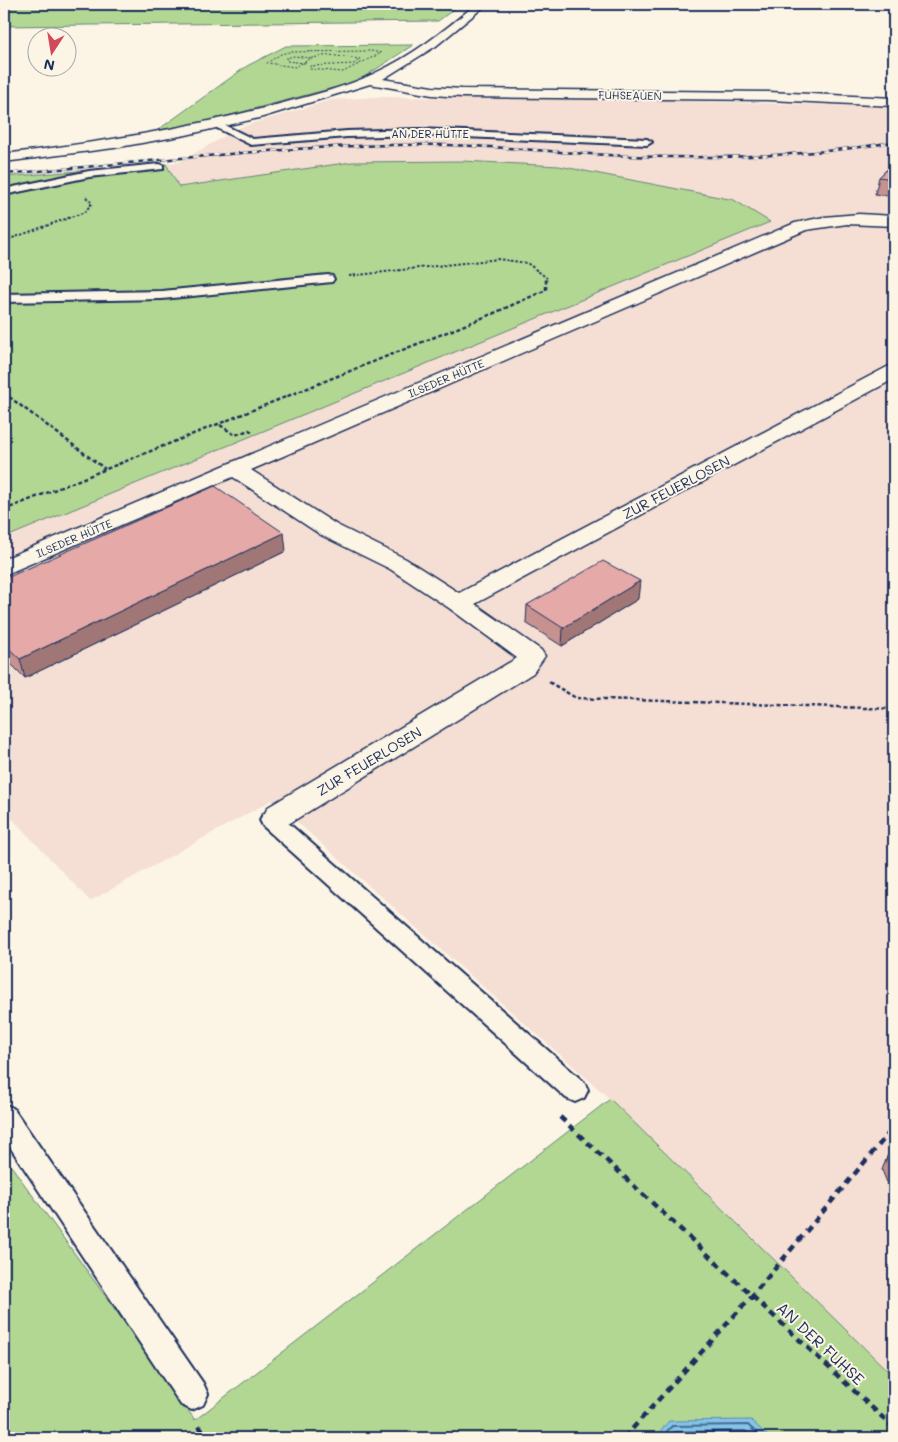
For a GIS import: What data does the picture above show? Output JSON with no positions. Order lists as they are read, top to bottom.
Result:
{
  "streets": {
    "street": ["FUHSEAUEN", "ILSEDER HÜTTE", "ZUR FEUERLOSEN"],
    "lane": ["AN DER HÜTTE"],
    "path": ["AN DER FUHSE"]
  },
  "north": "bottom"
}
